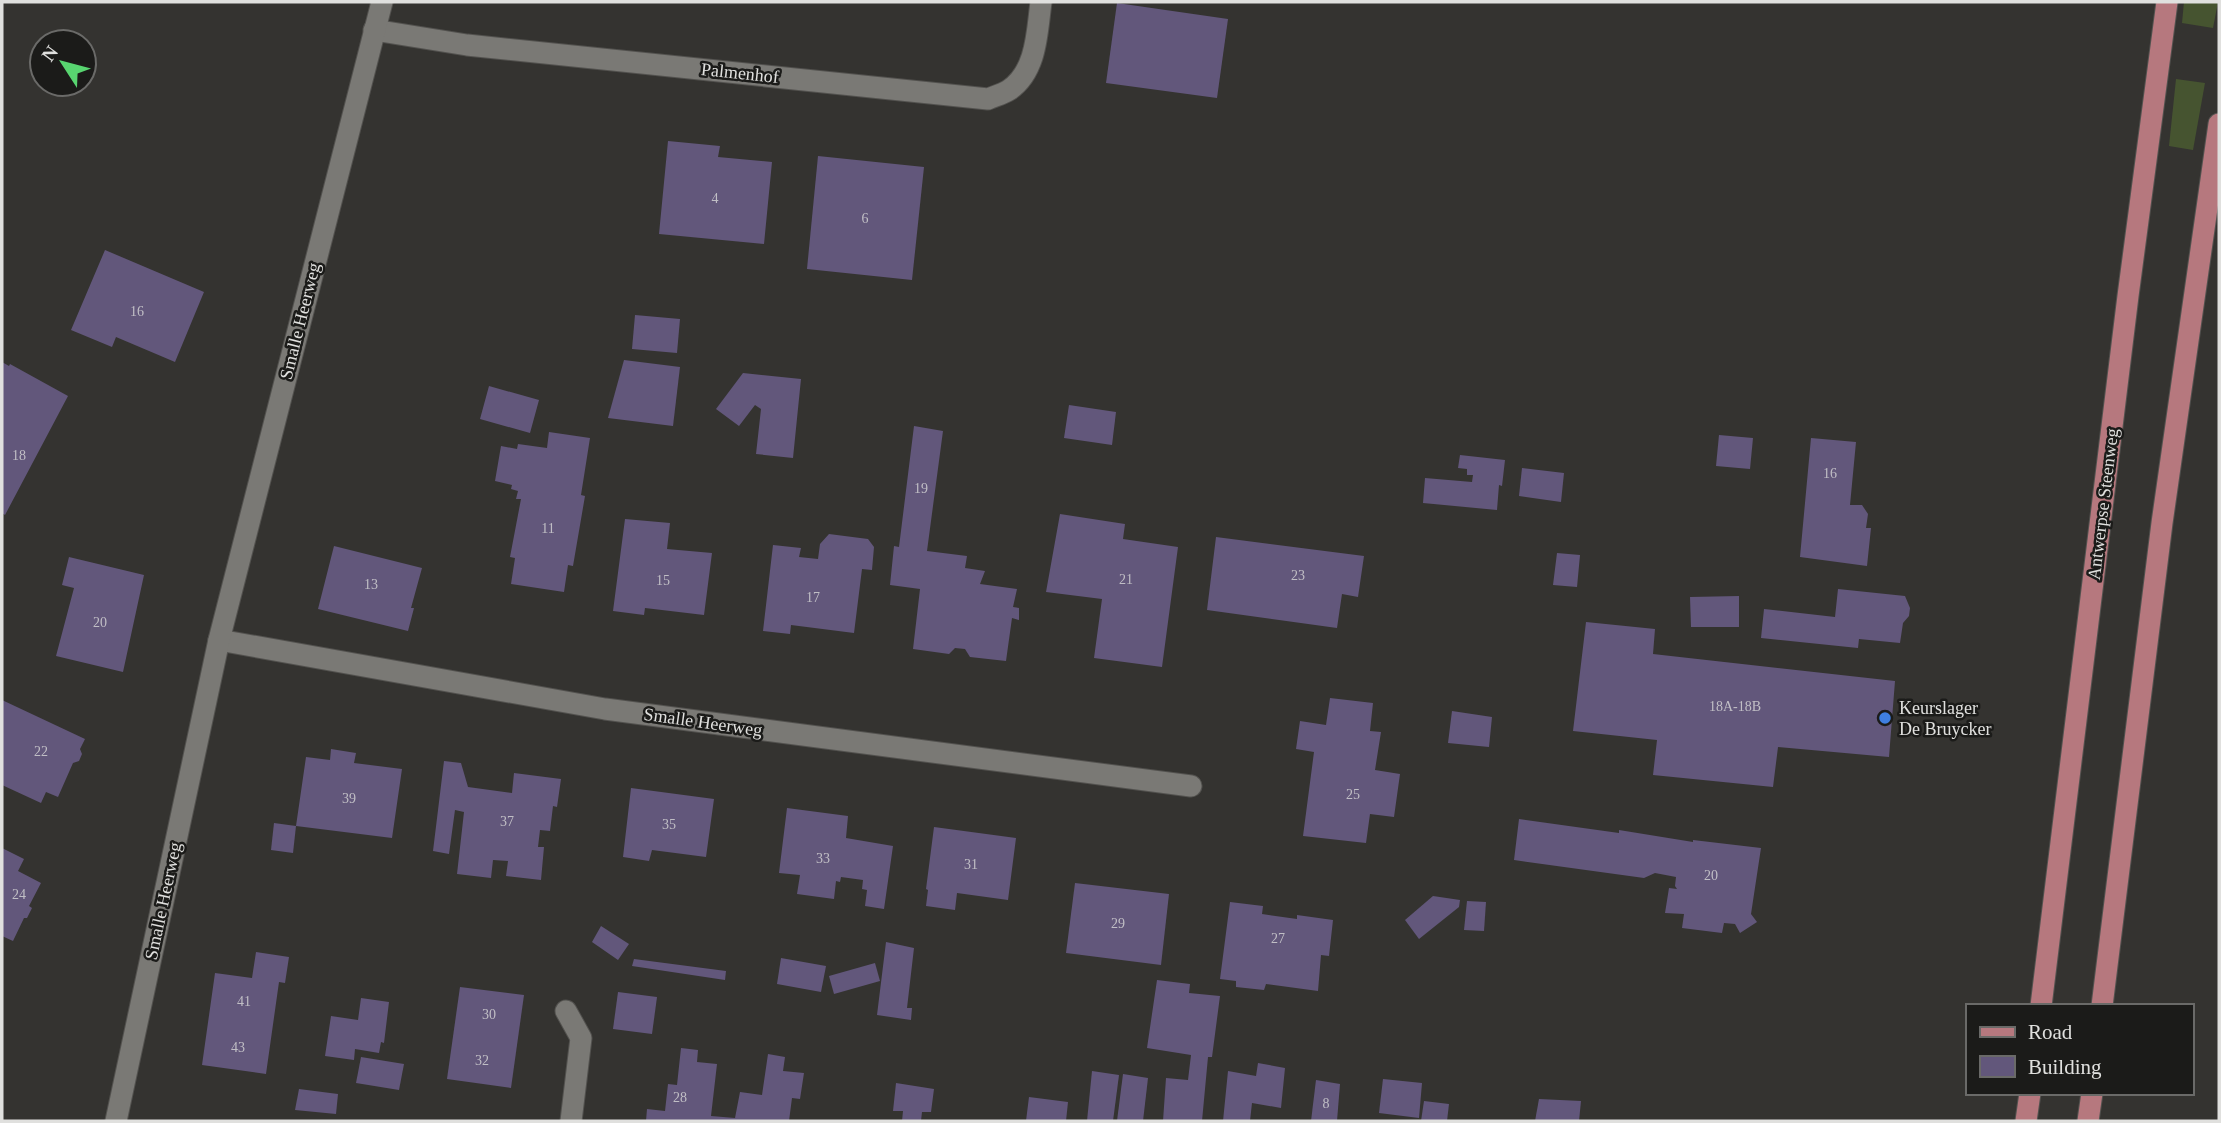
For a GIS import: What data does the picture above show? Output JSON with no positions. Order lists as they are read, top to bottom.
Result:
{
  "streets": {
    "main road": ["Antwerpse Steenweg"],
    "street": ["Palmenhof", "Smalle Heerweg"]
  },
  "crossings": [
    ["Palmenhof", "Smalle Heerweg"]
  ],
  "places": ["Keurslager De Bruycker"],
  "house_numbers": [
    "4",
    "6",
    "16",
    "18",
    "16",
    "19",
    "11",
    "23",
    "21",
    "15",
    "13",
    "17",
    "20",
    "18A-18B",
    "22",
    "25",
    "39",
    "37",
    "35",
    "33",
    "31",
    "20",
    "24",
    "29",
    "27",
    "41",
    "30",
    "43",
    "32",
    "28",
    "8"
  ],
  "legend": ["Road", "Building"],
  "north": "top left"
}
